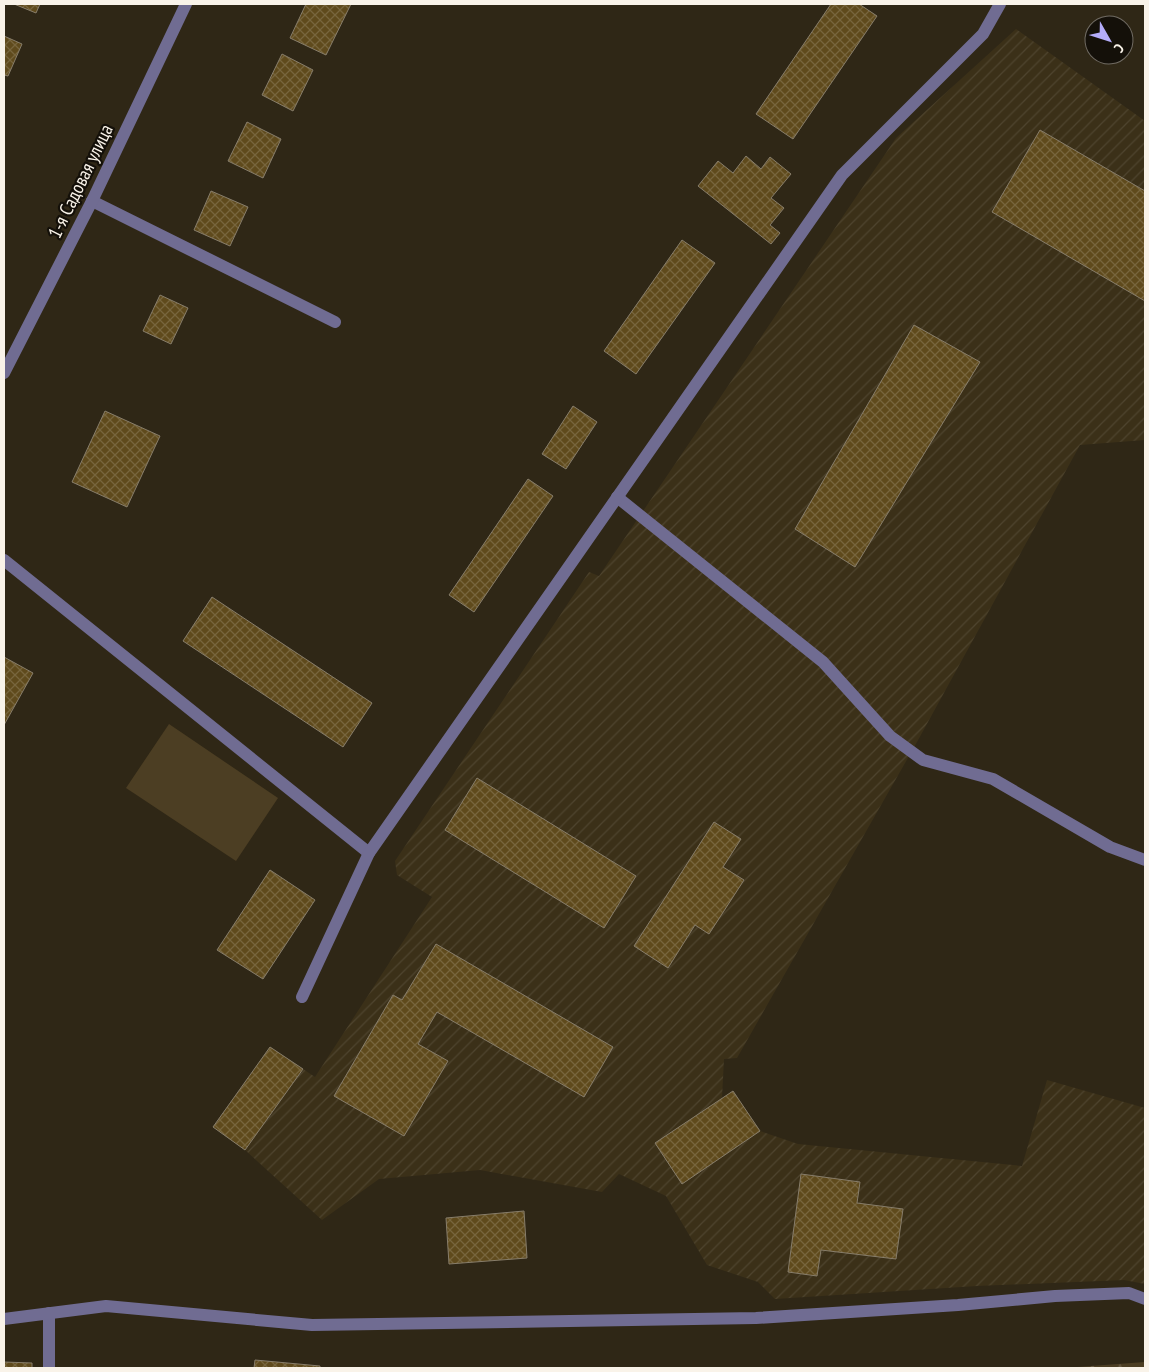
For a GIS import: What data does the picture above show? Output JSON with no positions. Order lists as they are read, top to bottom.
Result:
{
  "streets": {
    "street": ["1-я Садовая улица"]
  },
  "north": "bottom right"
}
